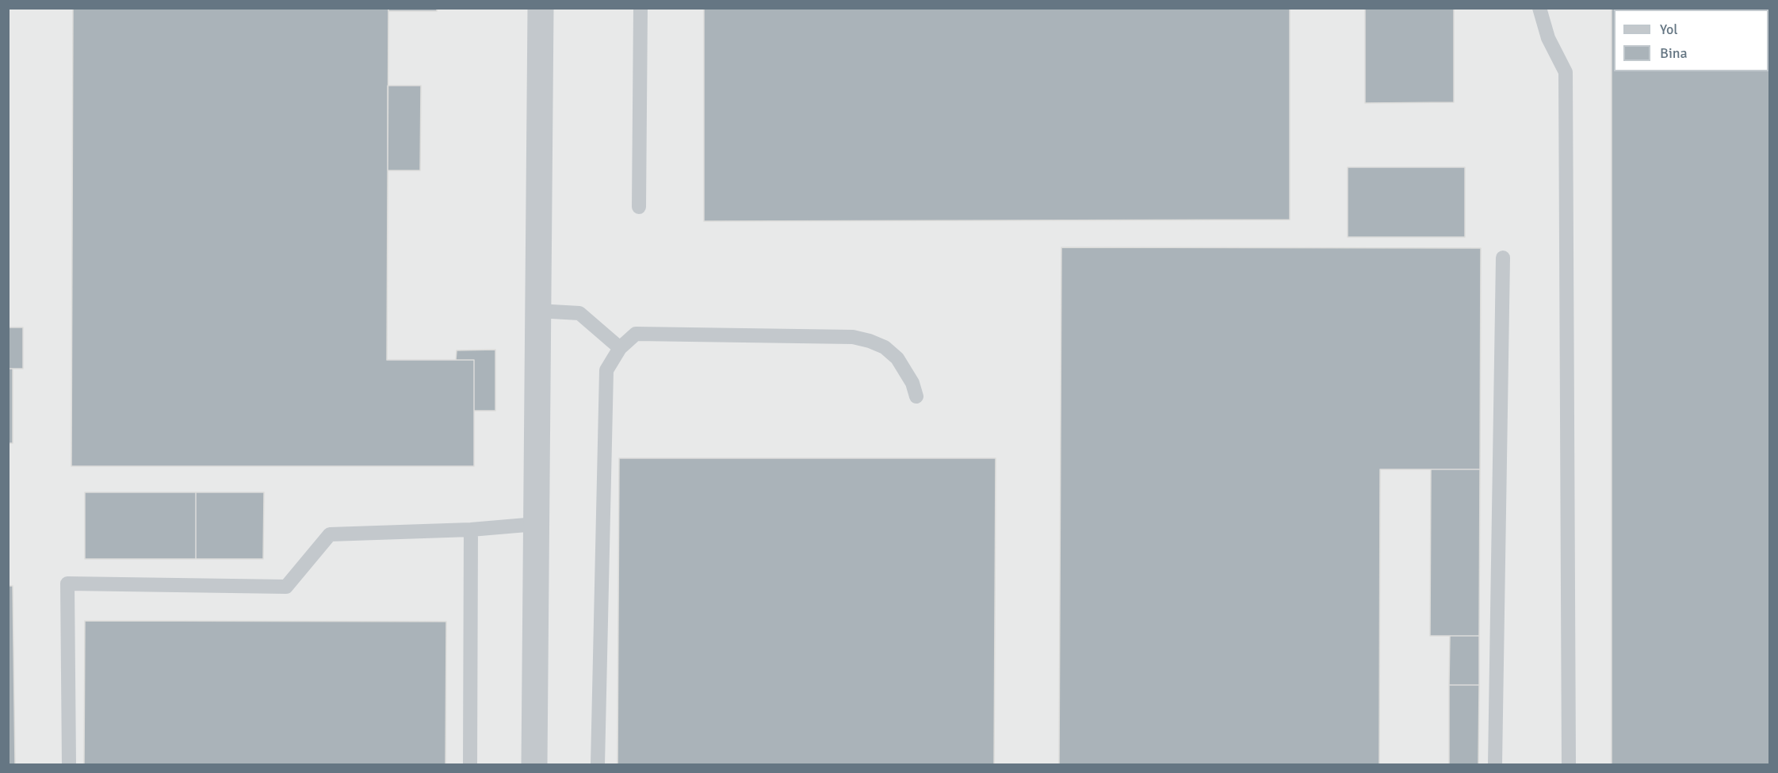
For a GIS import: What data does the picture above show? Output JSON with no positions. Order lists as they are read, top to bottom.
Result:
{
  "legend": ["Yol", "Bina"]
}
